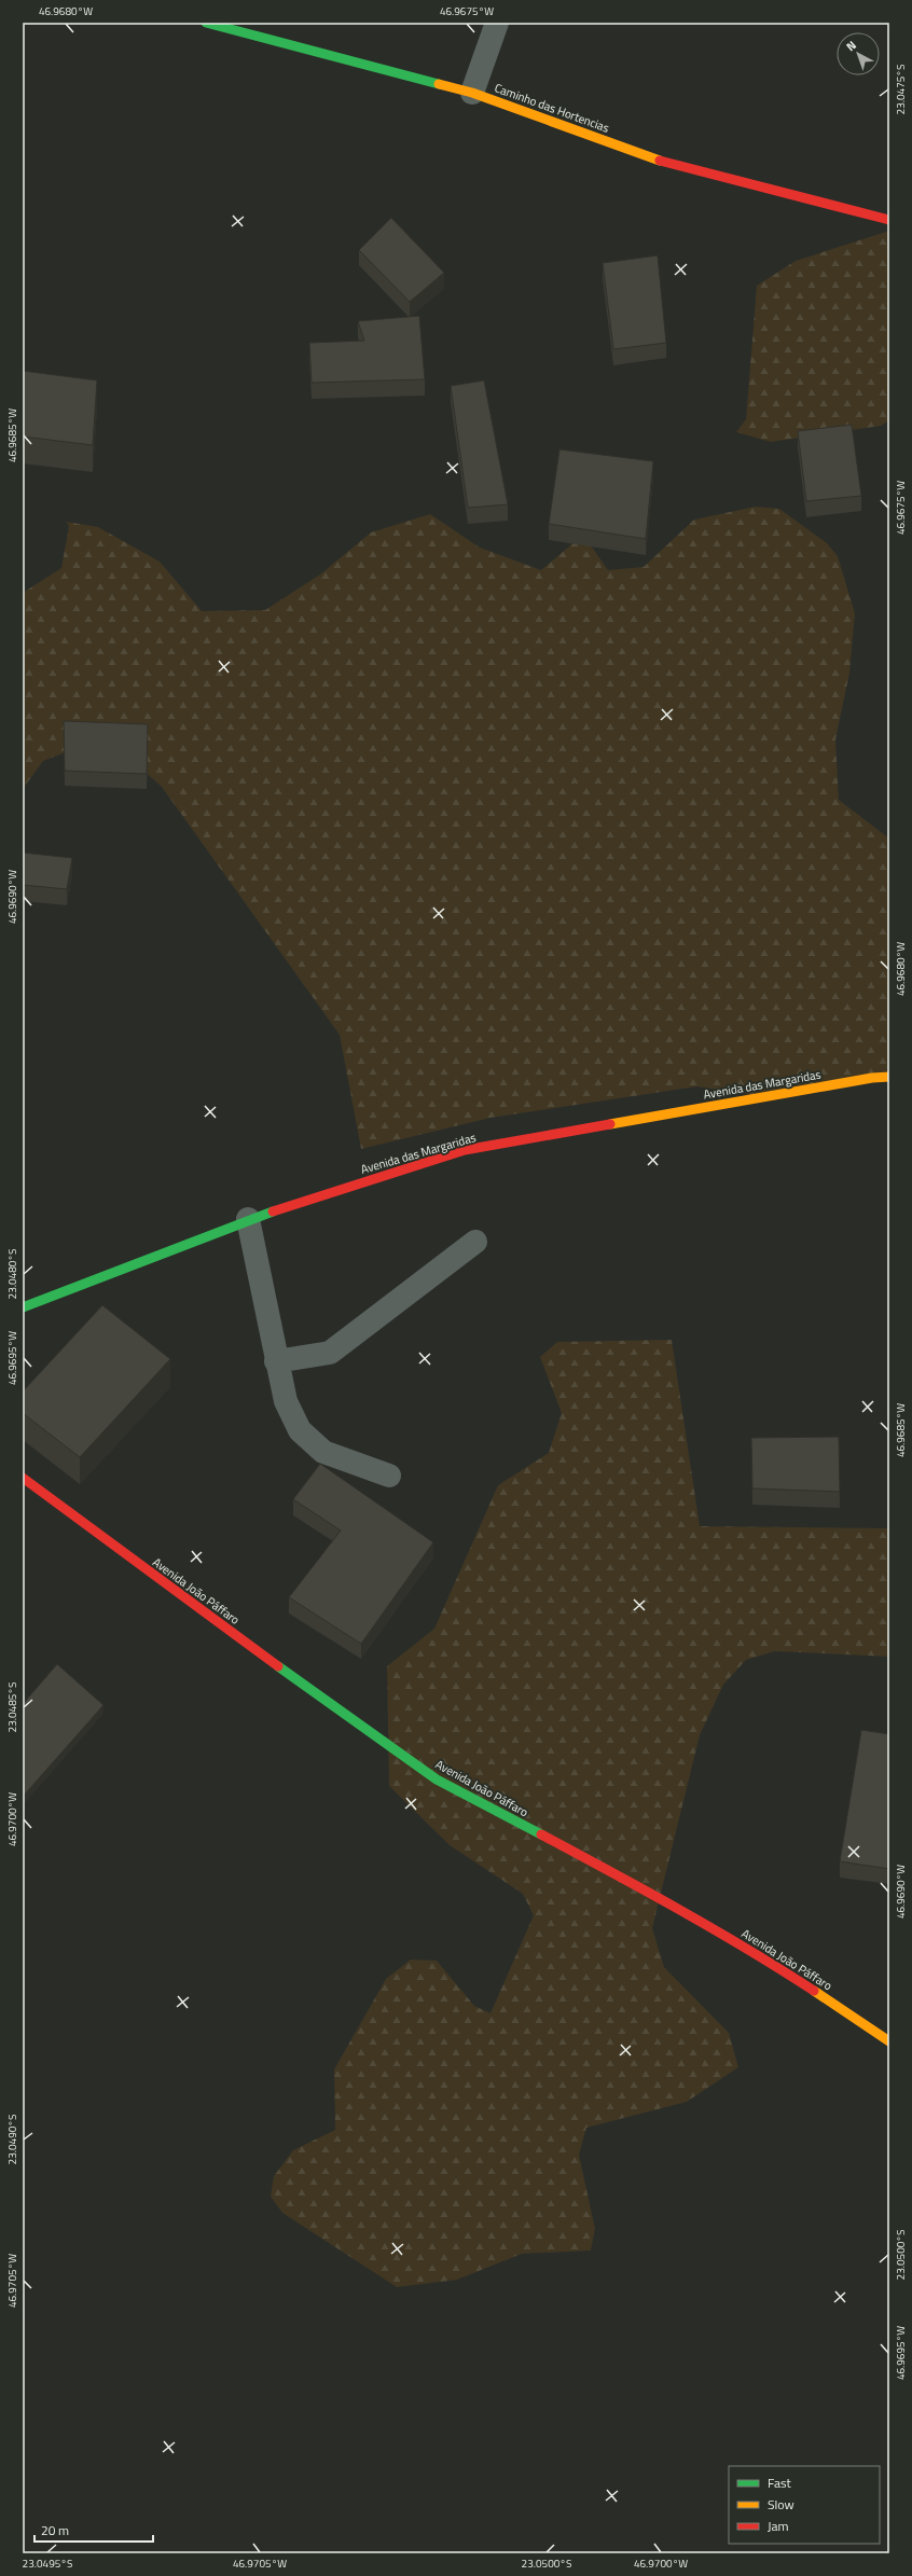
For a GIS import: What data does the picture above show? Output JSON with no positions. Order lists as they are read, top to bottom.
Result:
{
  "streets": {
    "street": ["Caminho das Hortencias", "Avenida das Margaridas", "Avenida João Páffaro"]
  },
  "legend": ["Fast", "Slow", "Jam"],
  "scale_bar": "20 m",
  "north": "top left",
  "coordinates": [
    "46.9680°W",
    "46.9675°W",
    "23.0475°S",
    "46.9685°W",
    "46.9690°W",
    "23.0480°S",
    "46.9695°W",
    "23.0485°S",
    "46.9700°W",
    "23.0490°S",
    "23.0500°S",
    "46.9705°W",
    "23.0495°S"
  ]
}
